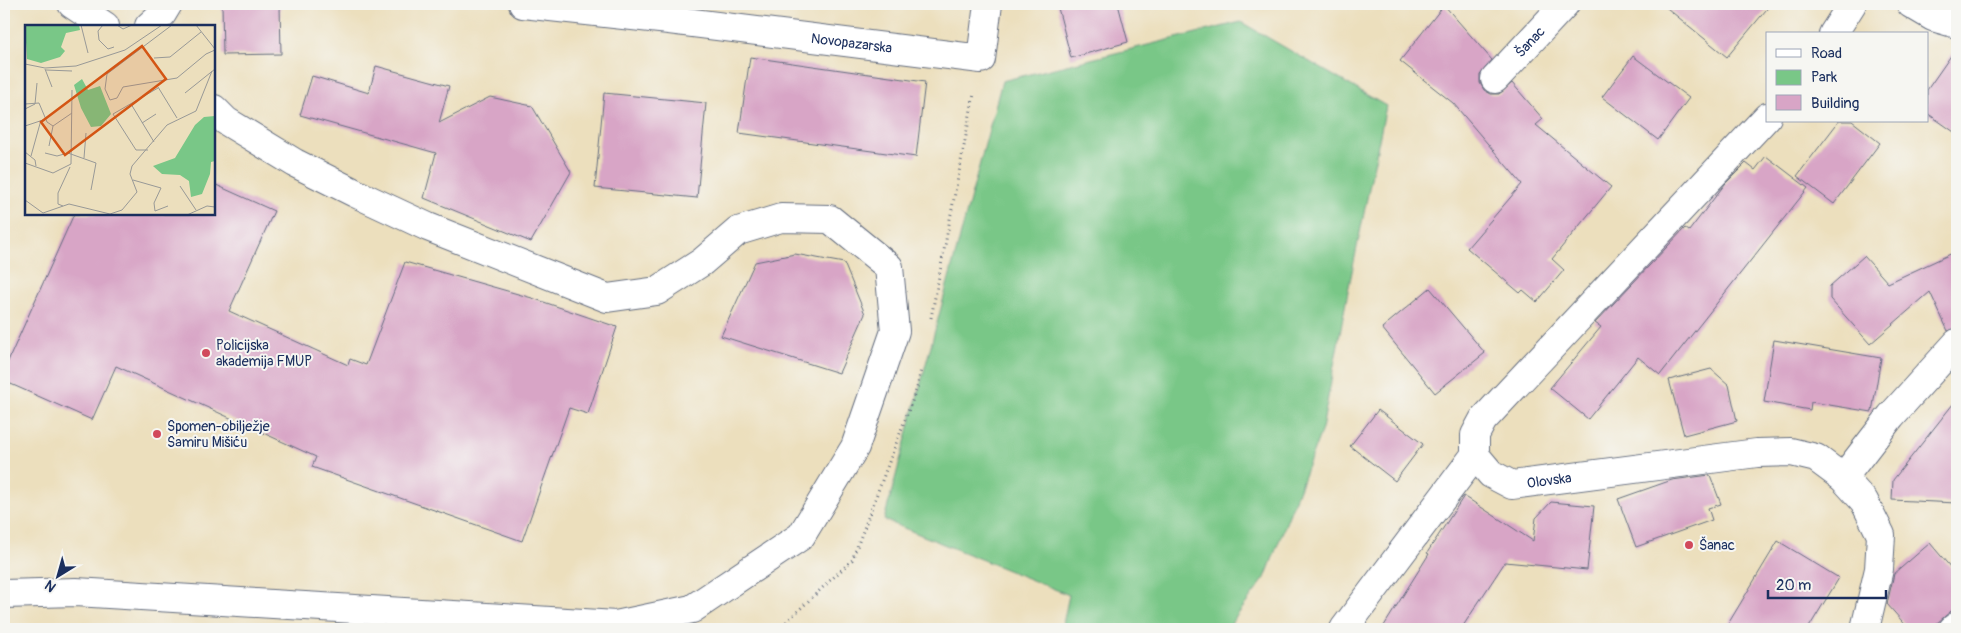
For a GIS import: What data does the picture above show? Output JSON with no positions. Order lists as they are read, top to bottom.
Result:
{
  "streets": {
    "street": ["Šanac", "Novopazarska", "Olovska"]
  },
  "places": ["Policijska akademija FMUP", "Spomen-obilježje Samiru Mišiću", "Šanac"],
  "legend": ["Road", "Park", "Building"],
  "scale_bar": "20 m",
  "north": "bottom left"
}
